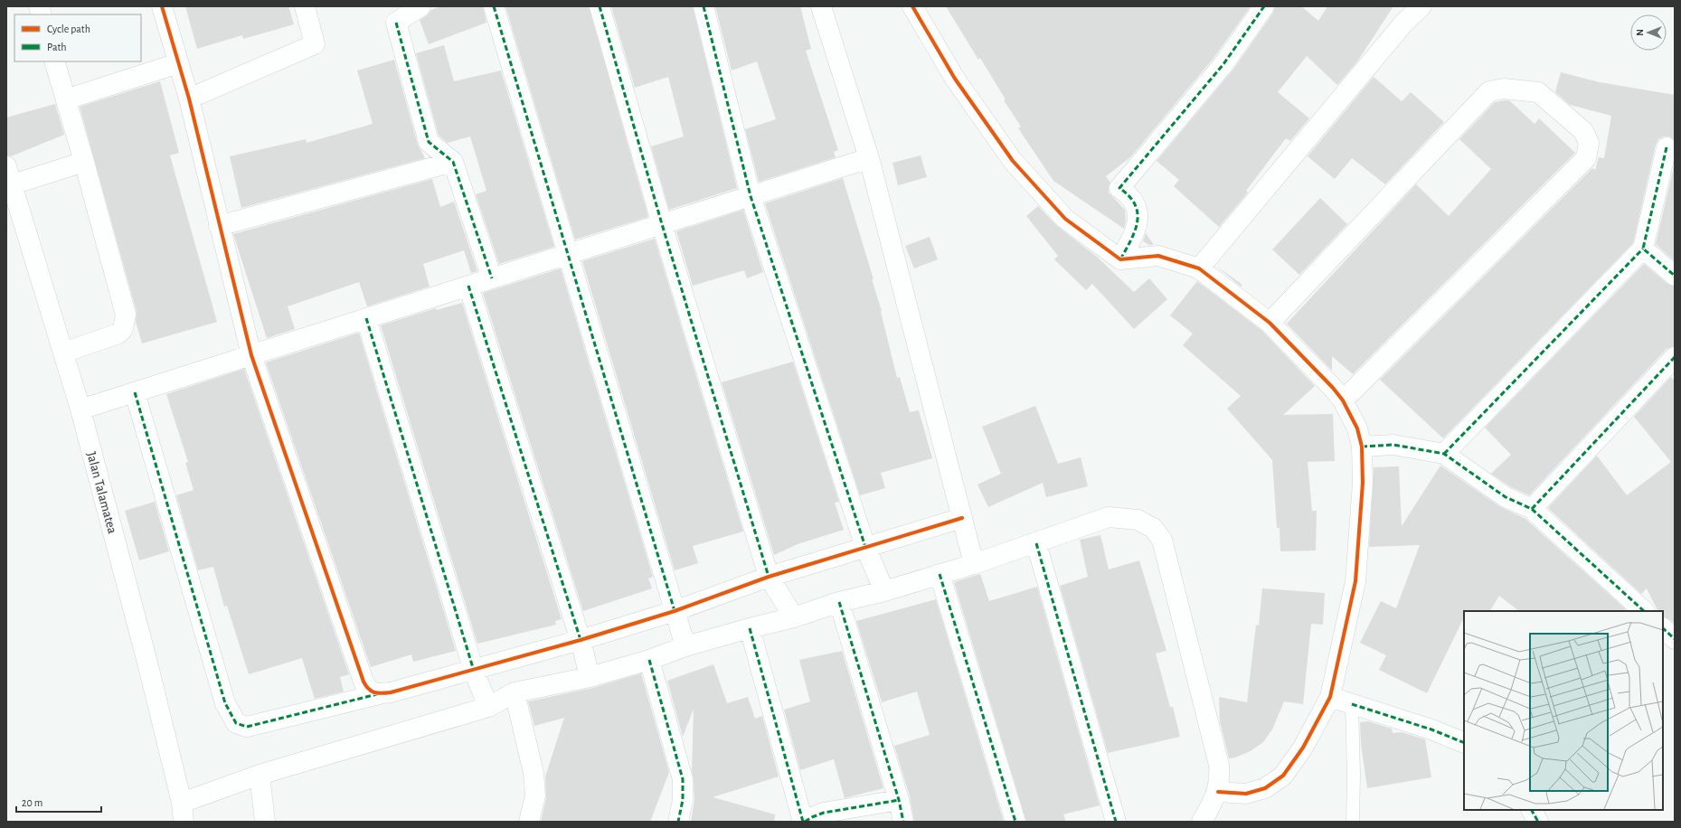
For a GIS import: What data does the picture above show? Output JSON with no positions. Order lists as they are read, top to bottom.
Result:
{
  "streets": {
    "street": ["Jalan Talamatea"]
  },
  "legend": ["Cycle path", "Path"],
  "scale_bar": "20 m",
  "north": "left"
}
